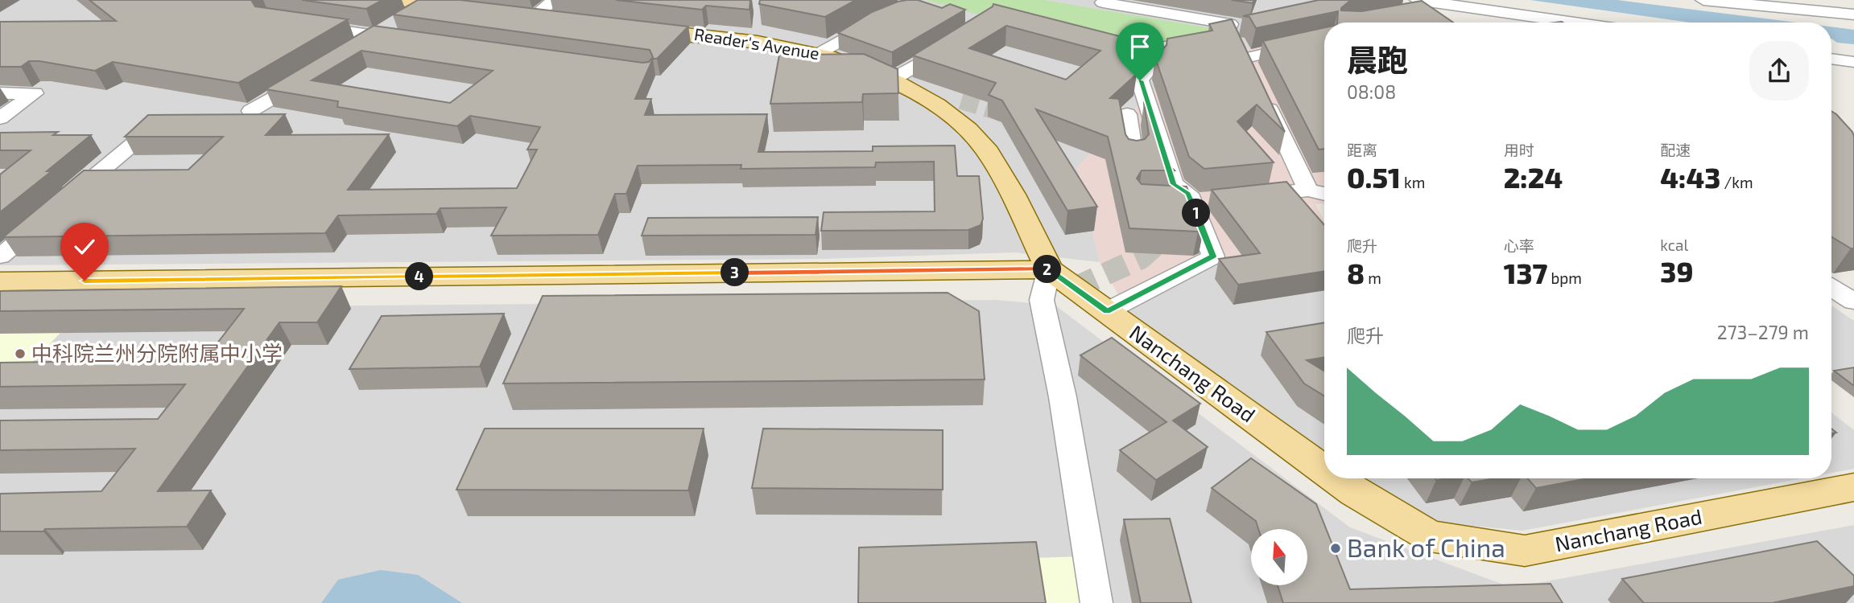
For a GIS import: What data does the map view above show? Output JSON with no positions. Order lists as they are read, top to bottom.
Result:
{
  "streets": {
    "main road": ["Reader's Avenue", "Nanchang Road"]
  },
  "crossings": [
    ["Reader's Avenue", "Nanchang Road"]
  ],
  "places": ["中科院兰州分院附属中小学", "Bank of China"],
  "north": "top",
  "page": {
    "heading": ["晨跑", "08:08"],
    "stats": [
      ["距离", "0.51 km"],
      ["用时", "2:24"],
      ["配速", "4:43 /km"],
      ["爬升", "8 m"],
      ["心率", "137 bpm"],
      ["kcal", "39"]
    ],
    "pins": [
      "1",
      "2",
      "3",
      "4"
    ],
    "chart": ["爬升", "273–279 m"]
  }
}
